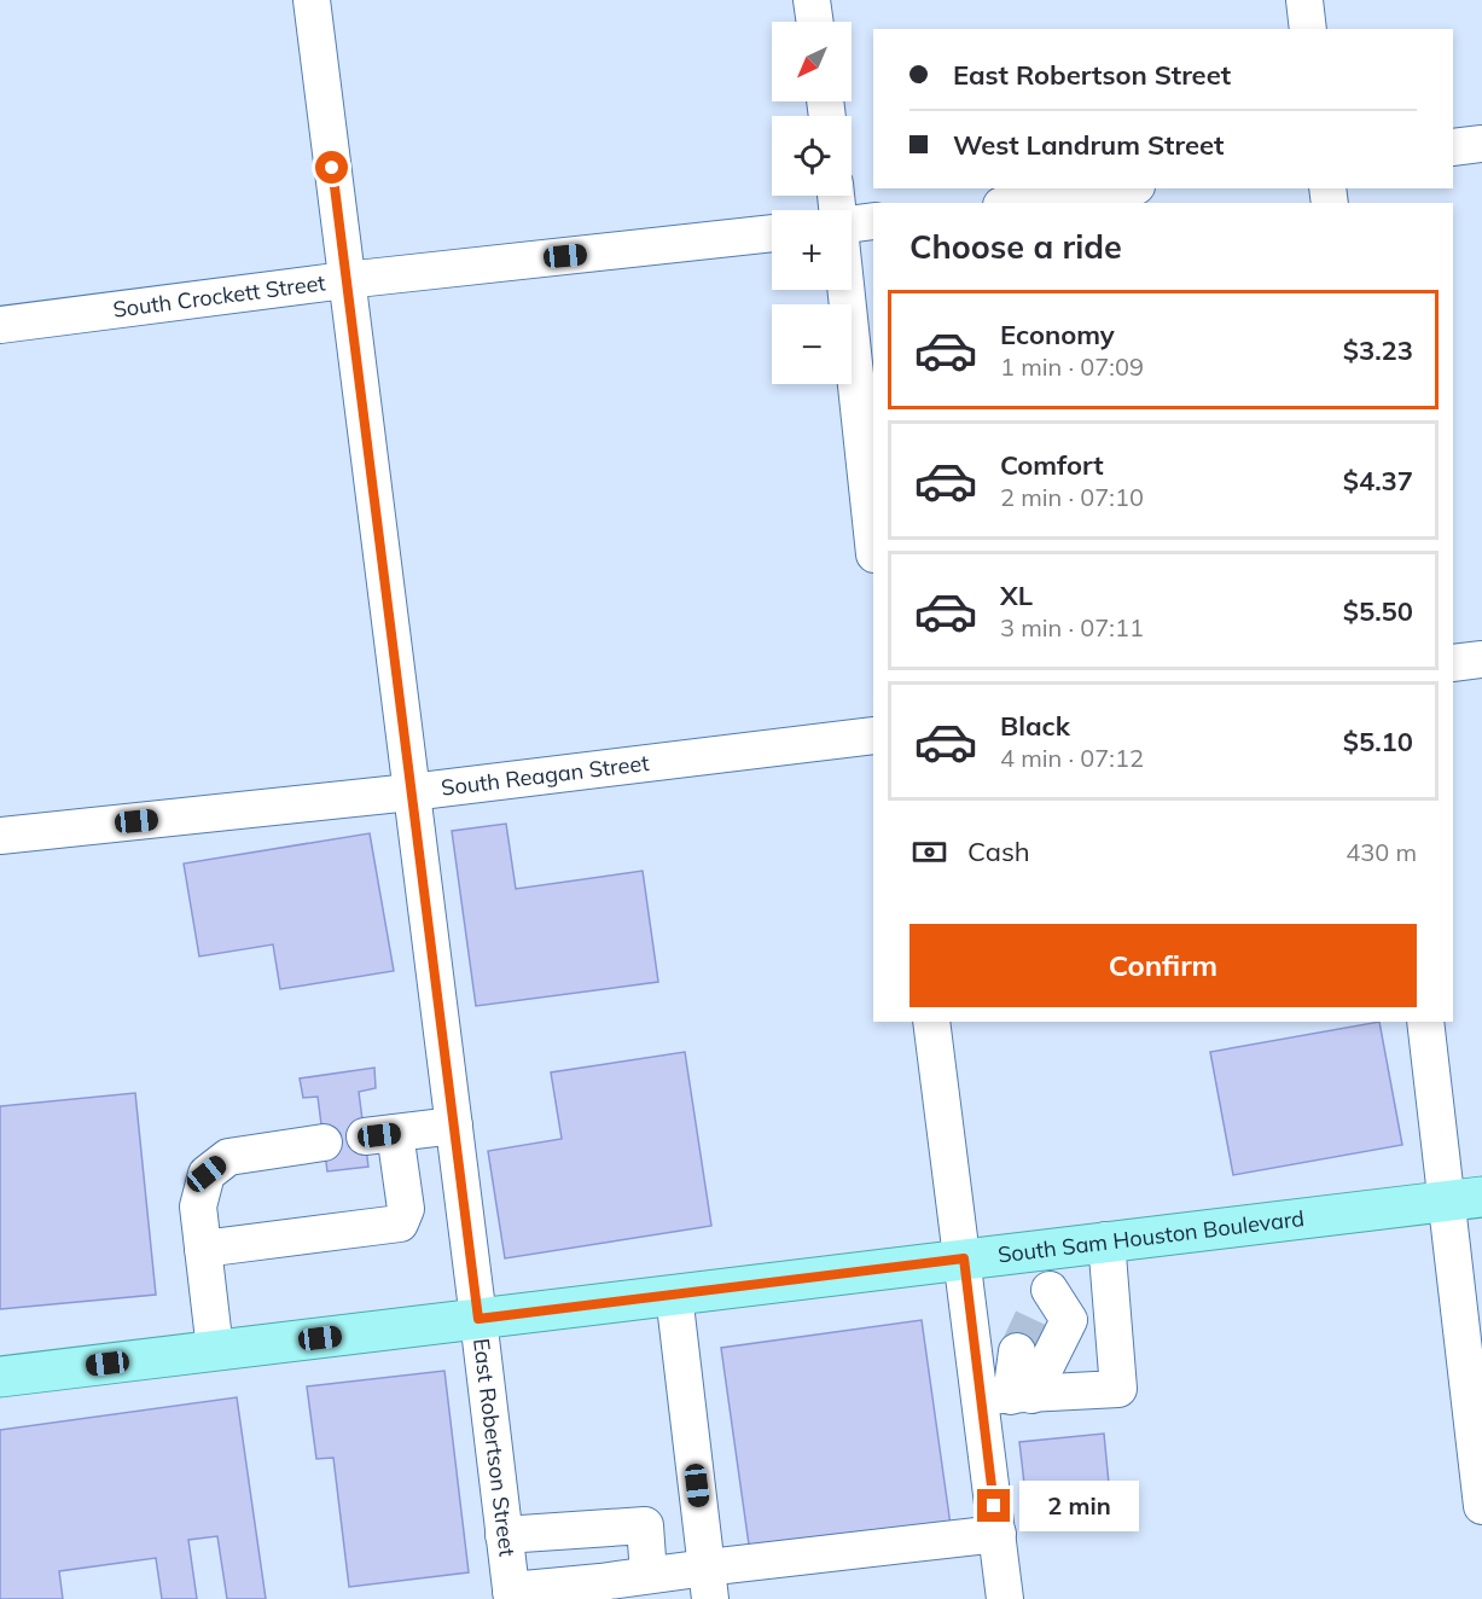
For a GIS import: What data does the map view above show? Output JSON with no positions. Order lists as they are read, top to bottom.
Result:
{
  "streets": {
    "main road": ["South Sam Houston Boulevard"],
    "street": ["South Crockett Street", "South Reagan Street", "East Robertson Street"]
  },
  "crossings": [
    ["South Crockett Street", "East Robertson Street"],
    ["South Reagan Street", "East Robertson Street"],
    ["South Sam Houston Boulevard", "East Robertson Street"]
  ],
  "north": "bottom left",
  "page": {
    "map_buttons": ["+", "−"],
    "banner": ["East Robertson Street", "West Landrum Street"],
    "heading": "Choose a ride",
    "list": [
      {
        "name": "Economy",
        "note": "1 min · 07:09",
        "value": "$3.23"
      },
      {
        "name": "Comfort",
        "note": "2 min · 07:10",
        "value": "$4.37"
      },
      {
        "name": "XL",
        "note": "3 min · 07:11",
        "value": "$5.50"
      },
      {
        "name": "Black",
        "note": "4 min · 07:12",
        "value": "$5.10"
      }
    ],
    "pay": ["Cash", "430 m"],
    "buttons": "Confirm",
    "bubble": "2 min"
  }
}
